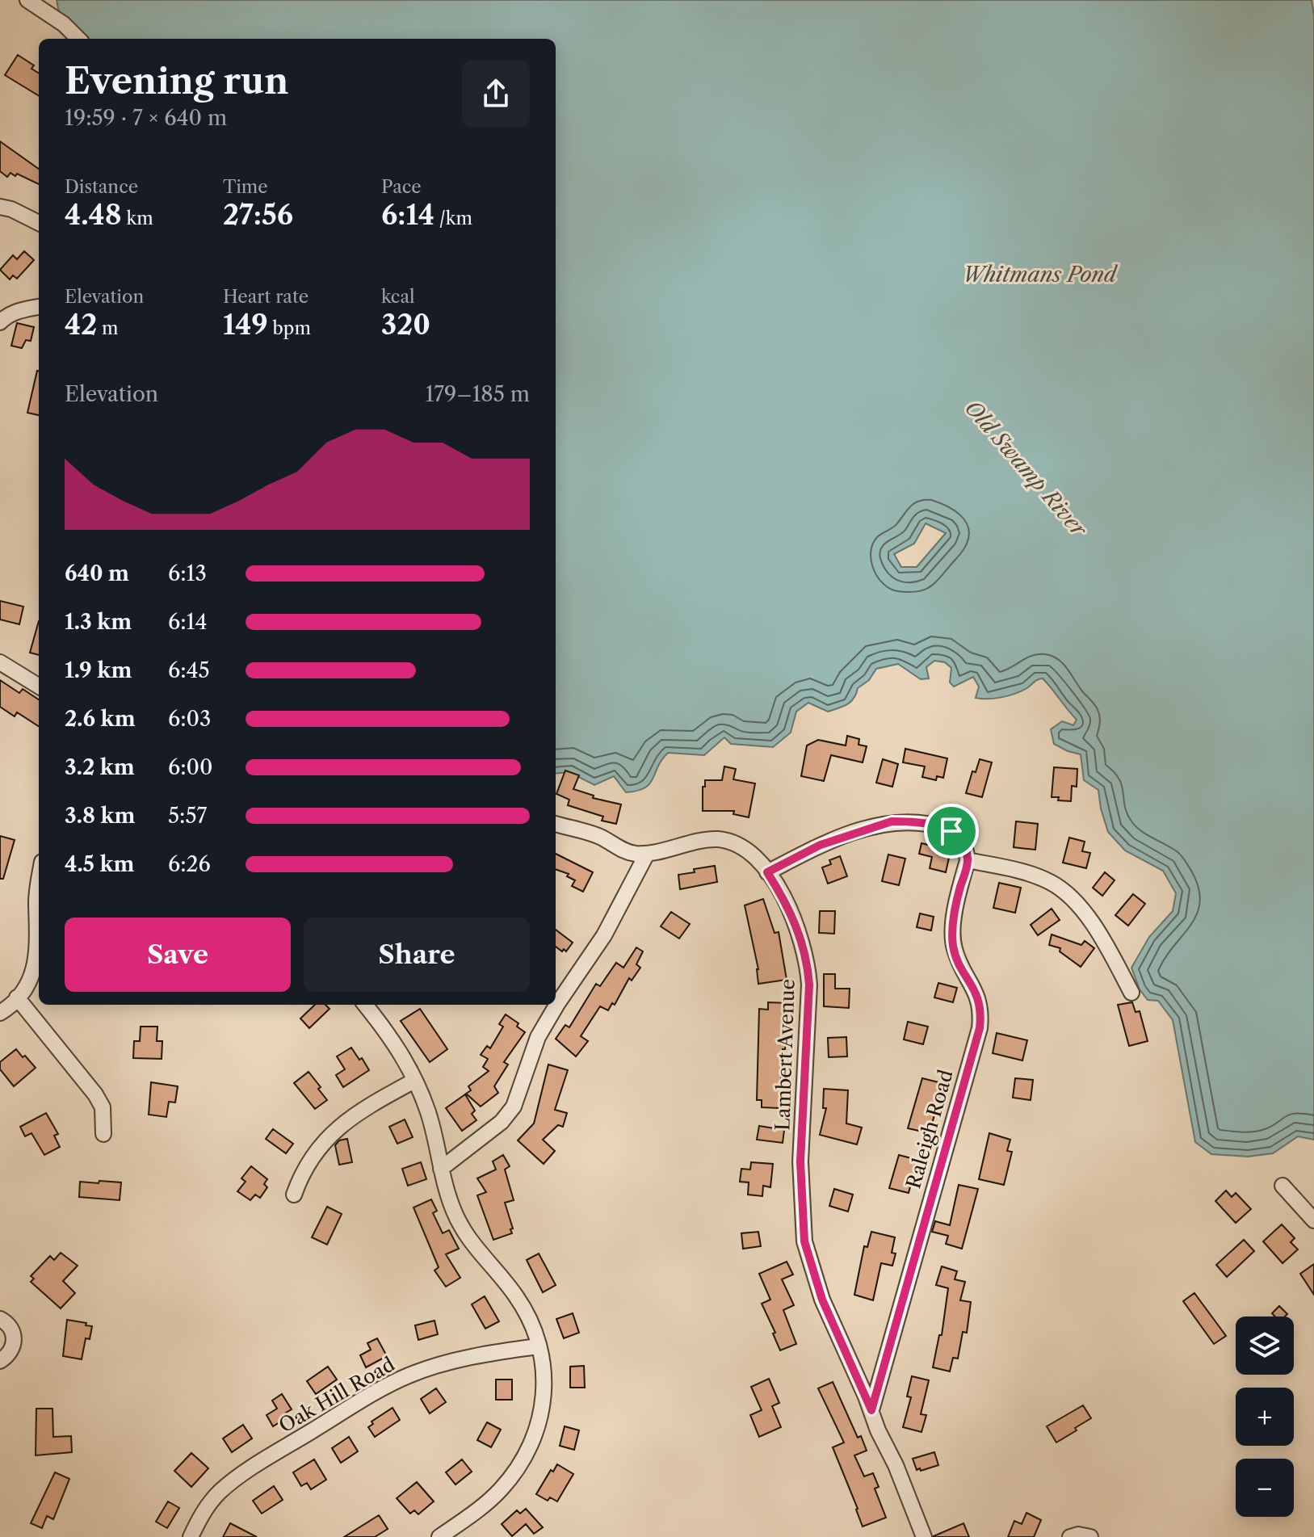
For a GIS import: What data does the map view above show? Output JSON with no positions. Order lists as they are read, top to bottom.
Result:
{
  "streets": {
    "street": ["Lambert Avenue", "Raleigh Road", "Oak Hill Road"]
  },
  "crossings": [
    ["Lambert Avenue", "Raleigh Road"]
  ],
  "water": ["Whitmans Pond", "Old Swamp River"],
  "page": {
    "heading": ["Evening run", "19:59 · 7 × 640 m"],
    "stats": [
      ["Distance", "4.48 km"],
      ["Time", "27:56"],
      ["Pace", "6:14 /km"],
      ["Elevation", "42 m"],
      ["Heart rate", "149 bpm"],
      ["kcal", "320"]
    ],
    "chart": ["Elevation", "179–185 m"],
    "list": [
      {
        "name": "640 m",
        "note": "6:13"
      },
      {
        "name": "1.3 km",
        "note": "6:14"
      },
      {
        "name": "1.9 km",
        "note": "6:45"
      },
      {
        "name": "2.6 km",
        "note": "6:03"
      },
      {
        "name": "3.2 km",
        "note": "6:00"
      },
      {
        "name": "3.8 km",
        "note": "5:57"
      },
      {
        "name": "4.5 km",
        "note": "6:26"
      }
    ],
    "buttons": ["Save", "Share"],
    "map_buttons": ["+", "−"]
  }
}
